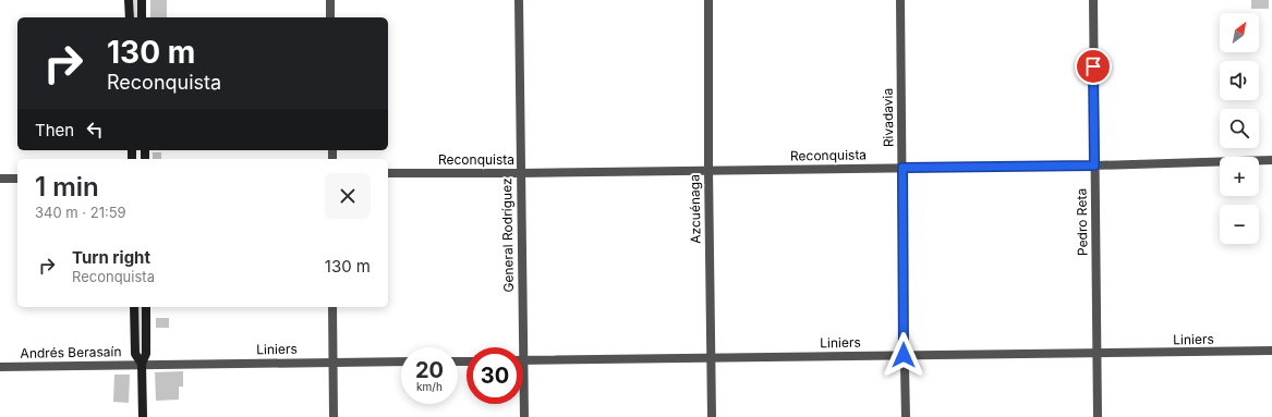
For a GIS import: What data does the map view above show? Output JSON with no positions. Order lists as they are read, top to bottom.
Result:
{
  "streets": {
    "street": [
      "Rivadavia",
      "Reconquista",
      "Azcuénaga",
      "Pedro Reta",
      "General Rodríguez",
      "Liniers",
      "Andrés Berasaín"
    ]
  },
  "crossings": [
    ["Rivadavia", "Reconquista"],
    ["Rivadavia", "Liniers"],
    ["Reconquista", "Azcuénaga"],
    ["Reconquista", "Pedro Reta"],
    ["Reconquista", "General Rodríguez"],
    ["Azcuénaga", "Liniers"],
    ["Pedro Reta", "Liniers"],
    ["General Rodríguez", "Liniers"],
    ["Liniers", "Andrés Berasaín"]
  ],
  "north": "top right",
  "page": {
    "map_buttons": ["+", "−"],
    "turn": ["130 m", "Reconquista"],
    "then": "Then",
    "heading": ["1 min", "340 m · 21:59"],
    "list": [
      {
        "name": "Turn right",
        "note": "Reconquista",
        "value": "130 m"
      }
    ],
    "speed": "20 km/h",
    "limit": "30"
  }
}
